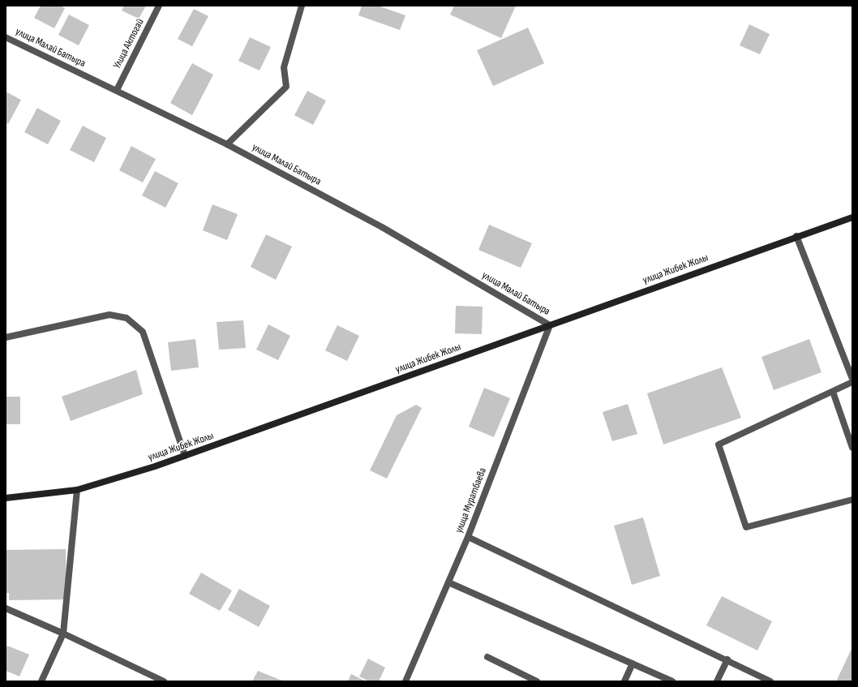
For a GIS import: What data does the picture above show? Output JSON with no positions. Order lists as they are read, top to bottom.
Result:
{
  "streets": {
    "main road": ["улица Жибек Жолы"],
    "street": ["Улица Актогай", "улица Малай Батыра", "улица Муратбаева"]
  },
  "crossings": [
    ["Улица Актогай", "улица Малай Батыра"],
    ["улица Малай Батыра", "улица Жибек Жолы"],
    ["улица Малай Батыра", "улица Муратбаева"],
    ["улица Жибек Жолы", "улица Муратбаева"]
  ]
}
